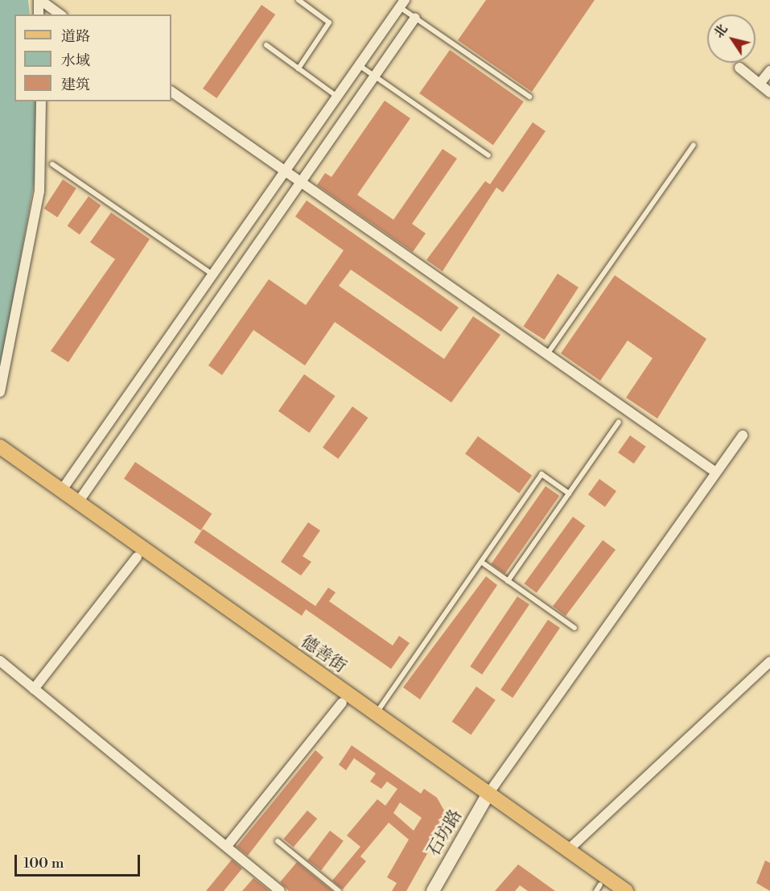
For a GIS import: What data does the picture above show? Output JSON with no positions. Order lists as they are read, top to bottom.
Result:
{
  "streets": {
    "main road": ["德善街"],
    "street": ["石坊路"]
  },
  "crossings": [
    ["德善街", "石坊路"]
  ],
  "legend": ["道路", "水域", "建筑"],
  "scale_bar": "100 m",
  "north": "top left"
}
